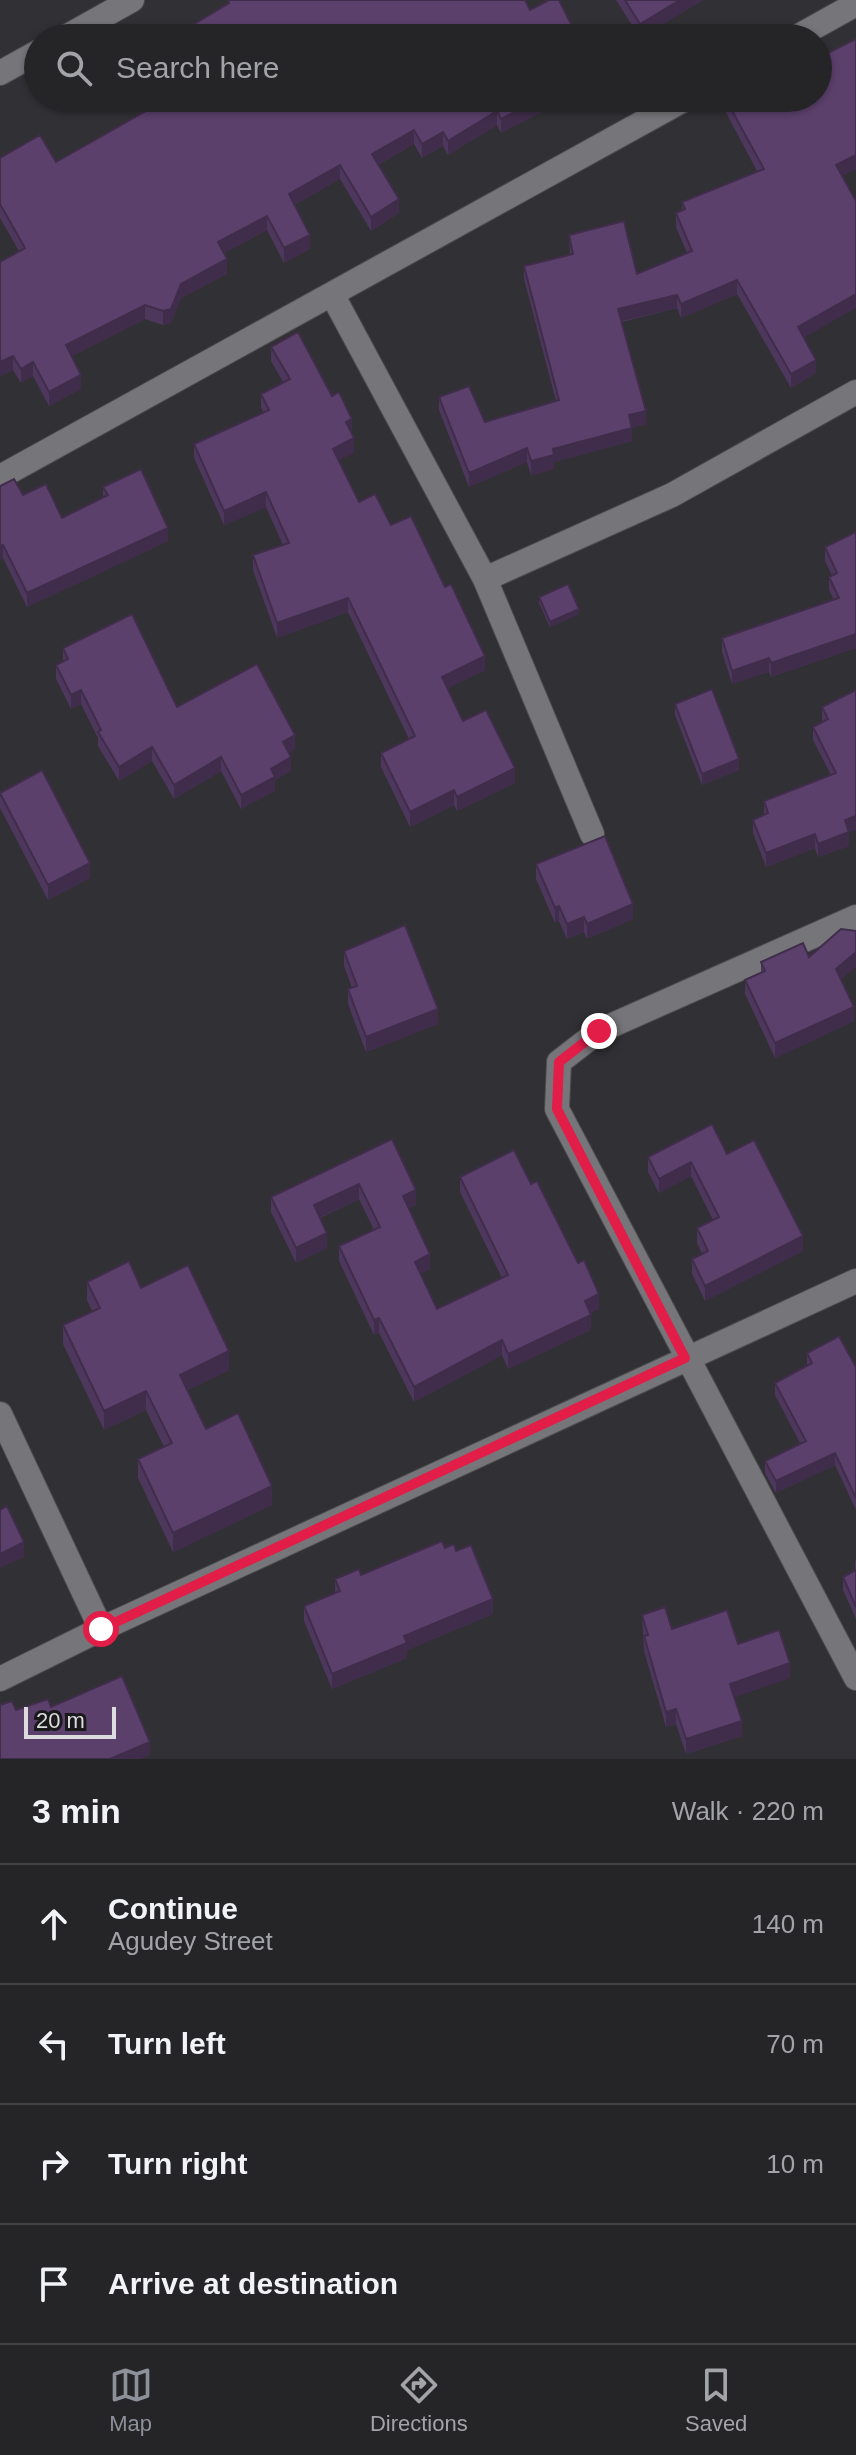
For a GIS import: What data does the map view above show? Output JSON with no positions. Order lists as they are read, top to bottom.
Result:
{
  "scale_bar": "20 m",
  "page": {
    "search": "Search here",
    "scale": "20 m",
    "heading": ["3 min", "Walk · 220 m"],
    "list": [
      ["Continue", "Agudey Street", "140 m"],
      ["Turn left", "70 m"],
      ["Turn right", "10 m"],
      "Arrive at destination"
    ],
    "nav": ["Map", "Directions", "Saved"]
  }
}
